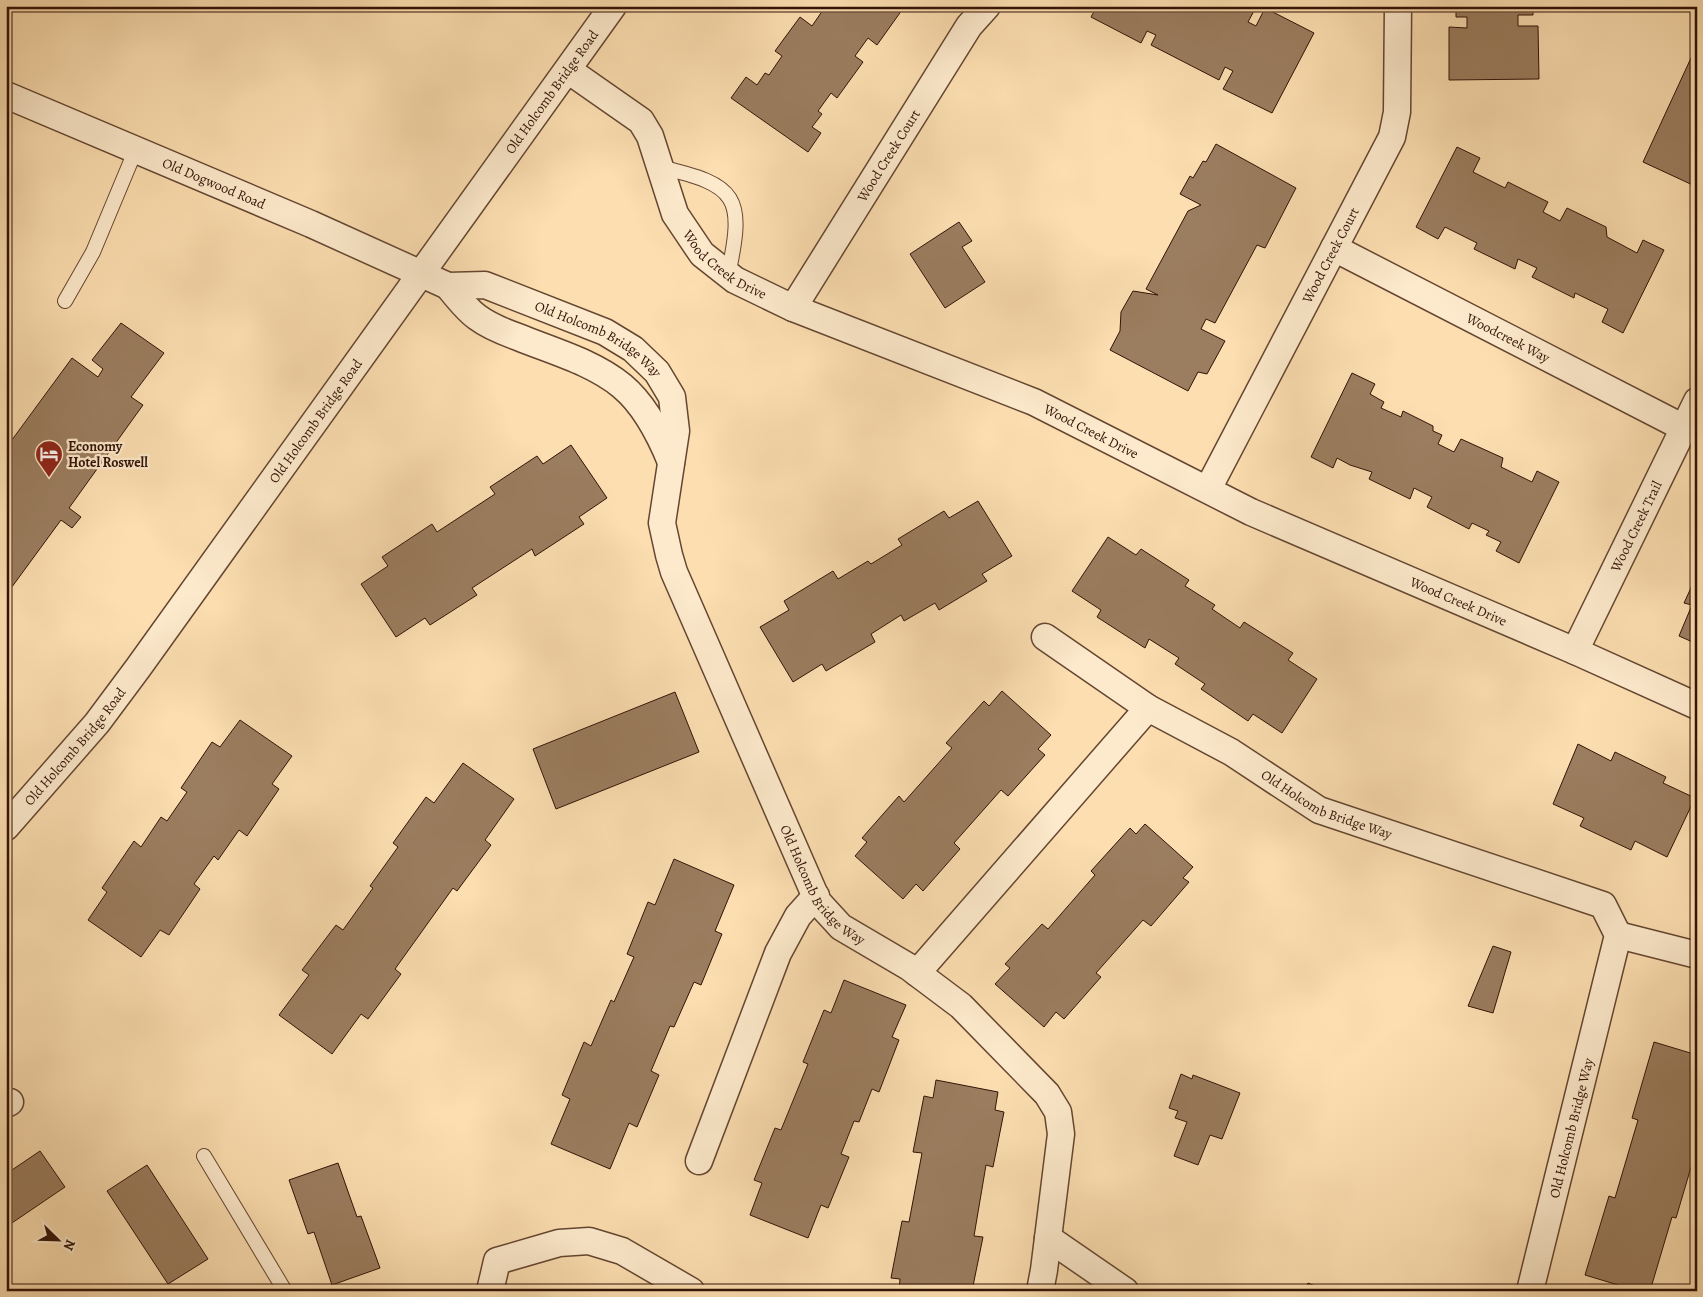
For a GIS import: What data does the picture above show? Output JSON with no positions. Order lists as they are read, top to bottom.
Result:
{
  "streets": {
    "street": [
      "Old Holcomb Bridge Road",
      "Wood Creek Court",
      "Old Dogwood Road",
      "Wood Creek Drive",
      "Woodcreek Way",
      "Old Holcomb Bridge Way",
      "Wood Creek Trail"
    ]
  },
  "crossings": [
    ["Old Holcomb Bridge Road", "Old Dogwood Road"],
    ["Old Holcomb Bridge Road", "Wood Creek Drive"],
    ["Old Holcomb Bridge Road", "Old Holcomb Bridge Way"],
    ["Wood Creek Court", "Wood Creek Drive"],
    ["Wood Creek Court", "Woodcreek Way"],
    ["Old Dogwood Road", "Old Holcomb Bridge Way"],
    ["Wood Creek Drive", "Wood Creek Trail"],
    ["Woodcreek Way", "Wood Creek Trail"]
  ],
  "places": {
    "hotel": ["Economy Hotel Roswell"]
  },
  "north": "bottom right"
}
